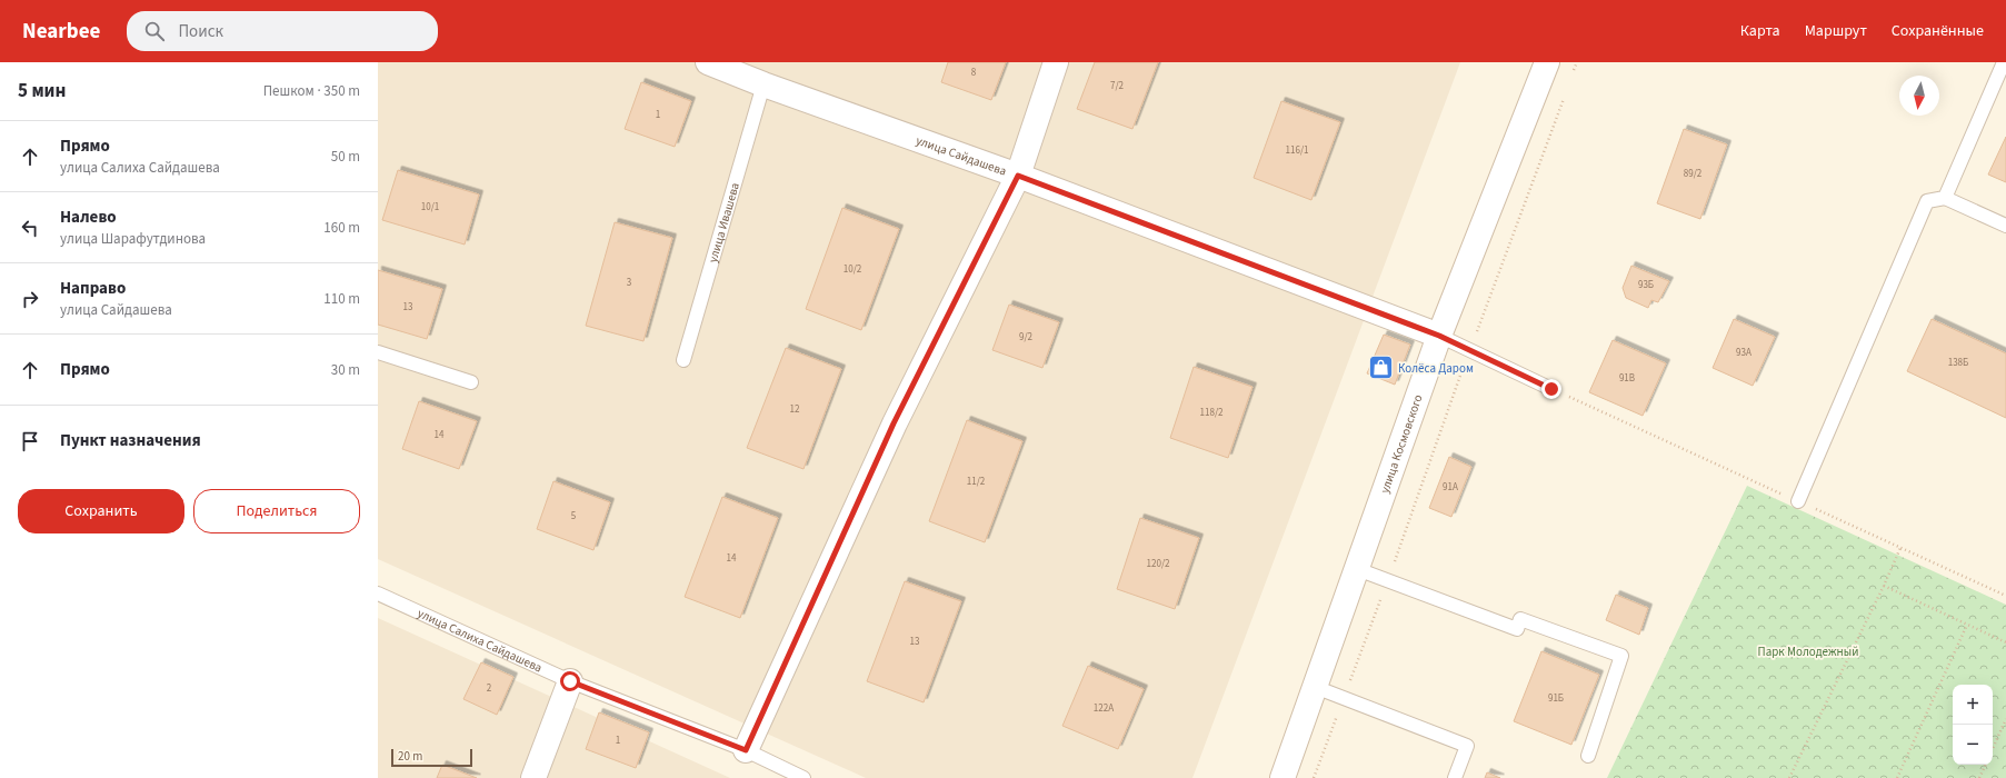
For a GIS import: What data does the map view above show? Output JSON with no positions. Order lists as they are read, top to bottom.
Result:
{
  "streets": {
    "street": ["улица Сайдашева", "улица Космовского"],
    "lane": ["улица Ивашева", "улица Салиха Сайдашева"]
  },
  "crossings": [
    ["улица Сайдашева", "улица Ивашева"],
    ["улица Сайдашева", "улица Космовского"]
  ],
  "parks": ["Парк Молодежный"],
  "places": {
    "shop": ["Колёса Даром"]
  },
  "house_numbers": [
    "8",
    "7/2",
    "1",
    "116/1",
    "89/2",
    "10/1",
    "10/2",
    "3",
    "93Б",
    "13",
    "9/2",
    "93А",
    "138Б",
    "91В",
    "12",
    "118/2",
    "14",
    "11/2",
    "91А",
    "5",
    "14",
    "120/2",
    "13",
    "2",
    "91Б",
    "122А",
    "1"
  ],
  "scale_bar": "20 m",
  "north": "bottom",
  "page": {
    "header": "Nearbee",
    "search": "Поиск",
    "nav": ["Карта", "Маршрут", "Сохранённые"],
    "heading": ["5 мин", "Пешком · 350 m"],
    "list": [
      ["Прямо", "улица Салиха Сайдашева", "50 m"],
      ["Налево", "улица Шарафутдинова", "160 m"],
      ["Направо", "улица Сайдашева", "110 m"],
      ["Прямо", "30 m"],
      "Пункт назначения"
    ],
    "buttons": ["Сохранить", "Поделиться"],
    "map_buttons": ["+", "−"],
    "scale": "20 m"
  }
}
